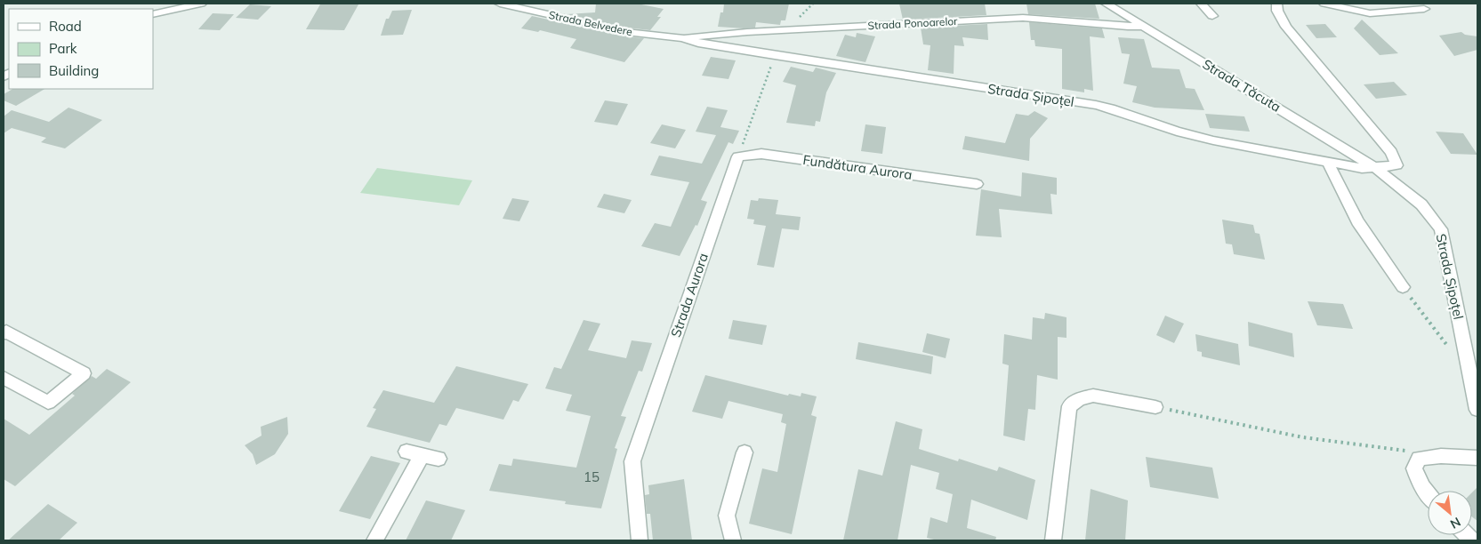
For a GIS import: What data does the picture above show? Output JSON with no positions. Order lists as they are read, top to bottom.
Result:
{
  "streets": {
    "street": [
      "Strada Belvedere",
      "Strada Ponoarelor",
      "Strada Tăcuta",
      "Strada Șipoțel",
      "Fundătura Aurora",
      "Strada Aurora"
    ]
  },
  "crossings": [
    ["Strada Belvedere", "Strada Ponoarelor"],
    ["Strada Belvedere", "Strada Șipoțel"],
    ["Strada Ponoarelor", "Strada Tăcuta"],
    ["Strada Ponoarelor", "Strada Șipoțel"],
    ["Strada Tăcuta", "Strada Șipoțel"],
    ["Fundătura Aurora", "Strada Aurora"]
  ],
  "house_numbers": ["15"],
  "legend": ["Road", "Park", "Building"],
  "north": "bottom right"
}
